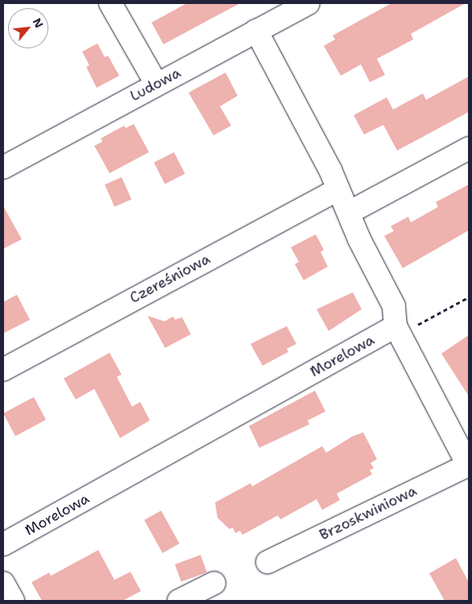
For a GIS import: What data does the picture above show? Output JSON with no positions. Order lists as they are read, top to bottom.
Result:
{
  "streets": {
    "street": [
      "Ludowa",
      "Czereśniowa",
      "Morelowa",
      "Brzoskwiniowa"
    ]
  },
  "north": "top right"
}
